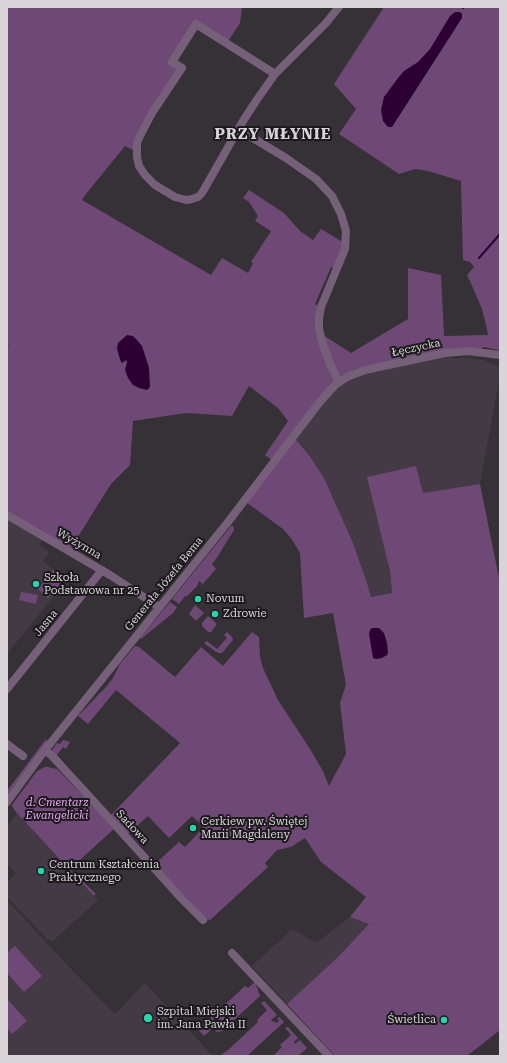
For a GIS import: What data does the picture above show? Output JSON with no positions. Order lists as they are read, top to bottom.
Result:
{
  "streets": {
    "street": [
      "Łęczycka",
      "Wyżynna",
      "Generała Józefa Bema",
      "Jasna",
      "Sadowa"
    ]
  },
  "crossings": [
    ["Łęczycka", "Generała Józefa Bema"],
    ["Wyżynna", "Generała Józefa Bema"],
    ["Wyżynna", "Jasna"],
    ["Generała Józefa Bema", "Sadowa"]
  ],
  "districts": ["PRZY MŁYNIE"],
  "parks": ["d. Cmentarz Ewangelicki"],
  "places": [
    "Szkoła Podstawowa nr 25",
    "Novum",
    "Zdrowie",
    "Cerkiew pw. Świętej Marii Magdaleny",
    "Centrum Kształcenia Praktycznego",
    "Szpital Miejski im. Jana Pawła II",
    "Świetlica"
  ]
}
